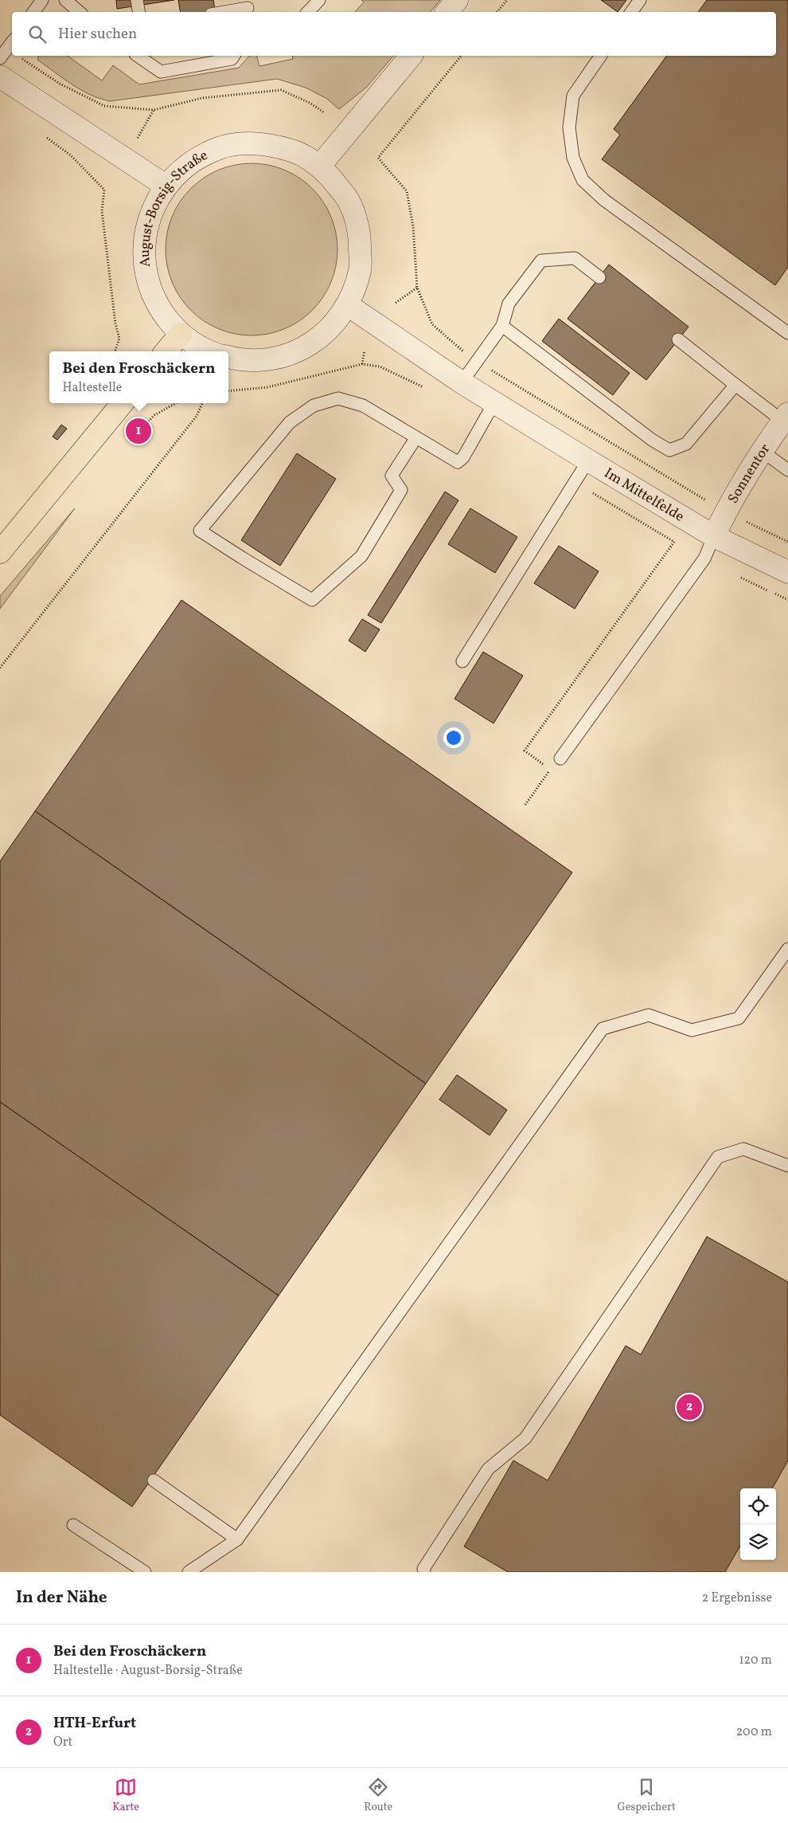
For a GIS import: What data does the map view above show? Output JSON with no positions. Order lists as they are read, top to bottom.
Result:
{
  "streets": {
    "street": ["August-Borsig-Straße", "Sonnentor", "Im Mittelfelde"]
  },
  "crossings": [
    ["August-Borsig-Straße", "Im Mittelfelde"],
    ["Sonnentor", "Im Mittelfelde"]
  ],
  "page": {
    "search": "Hier suchen",
    "popup": ["Bei den Froschäckern", "Haltestelle"],
    "pins": ["1", "2"],
    "heading": ["In der Nähe", "2 Ergebnisse"],
    "list": [
      {
        "mark": "1",
        "name": "Bei den Froschäckern",
        "note": "Haltestelle · August-Borsig-Straße",
        "value": "120 m"
      },
      {
        "mark": "2",
        "name": "HTH-Erfurt",
        "note": "Ort",
        "value": "200 m"
      }
    ],
    "nav": ["Karte", "Route", "Gespeichert"]
  }
}
